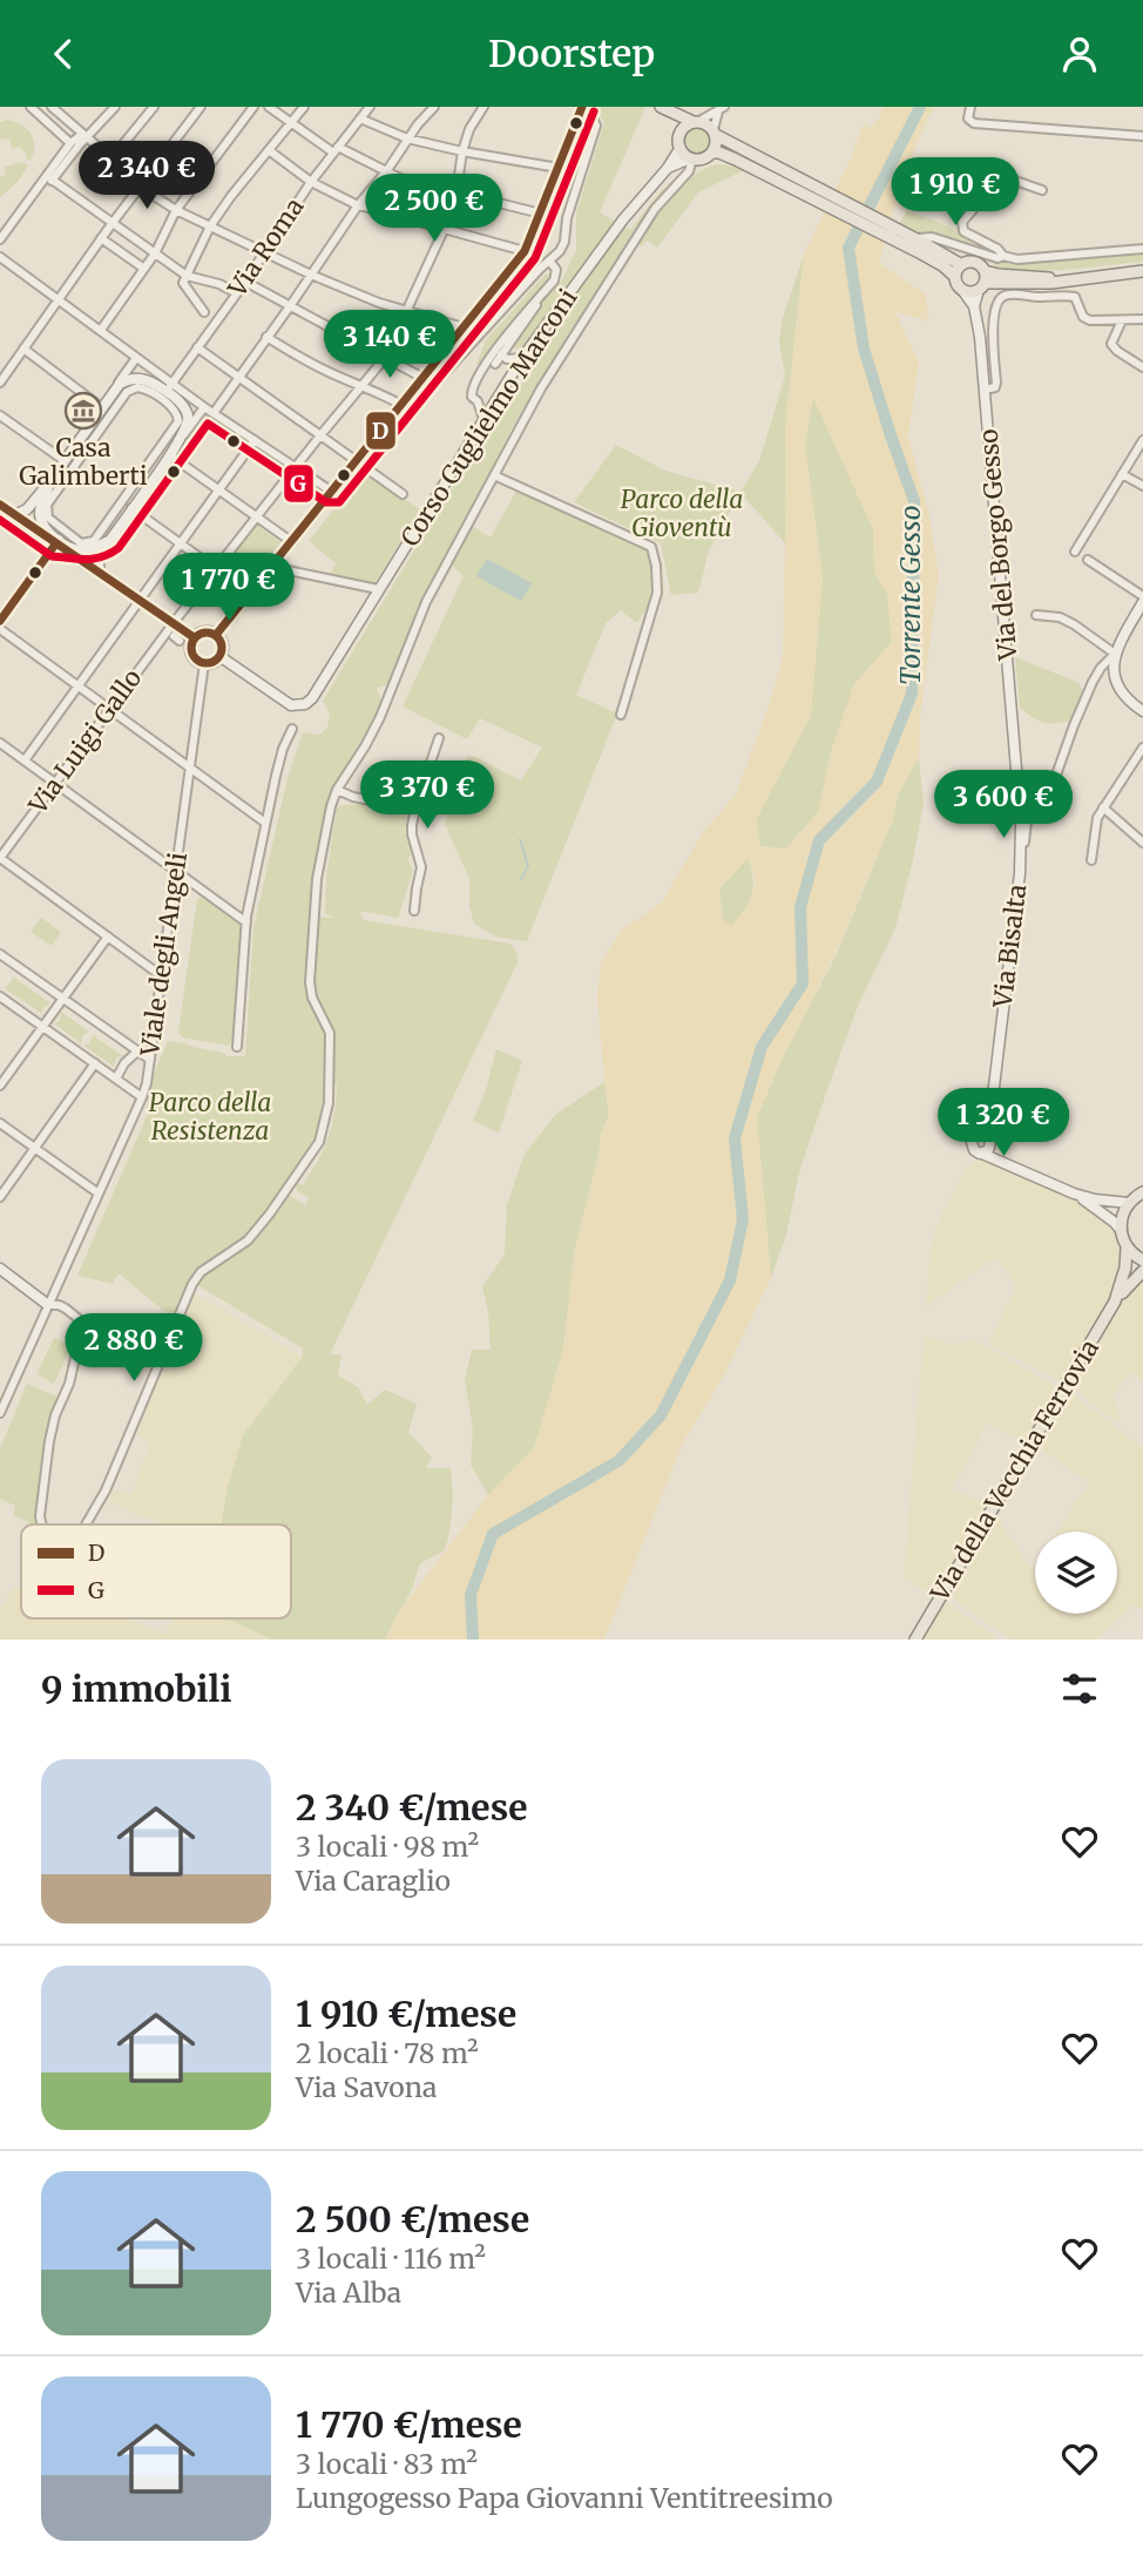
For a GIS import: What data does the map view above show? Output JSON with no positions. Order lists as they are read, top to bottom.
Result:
{
  "streets": {
    "main road": ["Via della Vecchia Ferrovia"],
    "street": [
      "Via Roma",
      "Corso Guglielmo Marconi",
      "Via del Borgo Gesso",
      "Via Luigi Gallo",
      "Via Bisalta",
      "Viale degli Angeli"
    ]
  },
  "crossings": [
    ["Corso Guglielmo Marconi", "Viale degli Angeli"],
    ["Via del Borgo Gesso", "Via Bisalta"]
  ],
  "water": ["Torrente Gesso"],
  "parks": ["Parco della Gioventù", "Parco della Resistenza"],
  "places": {
    "museum": ["Casa Galimberti"]
  },
  "lines": ["transit line D", "transit line G"],
  "legend": ["D", "G"],
  "page": {
    "header": "Doorstep",
    "price": [
      "2 340 €",
      "1 910 €",
      "2 500 €",
      "3 140 €",
      "1 770 €",
      "3 370 €",
      "3 600 €",
      "1 320 €",
      "2 880 €"
    ],
    "heading": "9 immobili",
    "list": [
      {
        "name": "2 340 €/mese",
        "note": "3 locali · 98 m² · Via Caraglio"
      },
      {
        "name": "1 910 €/mese",
        "note": "2 locali · 78 m² · Via Savona"
      },
      {
        "name": "2 500 €/mese",
        "note": "3 locali · 116 m² · Via Alba"
      },
      {
        "name": "1 770 €/mese",
        "note": "3 locali · 83 m² · Lungogesso Papa Giovanni Ventitreesimo"
      }
    ]
  }
}
